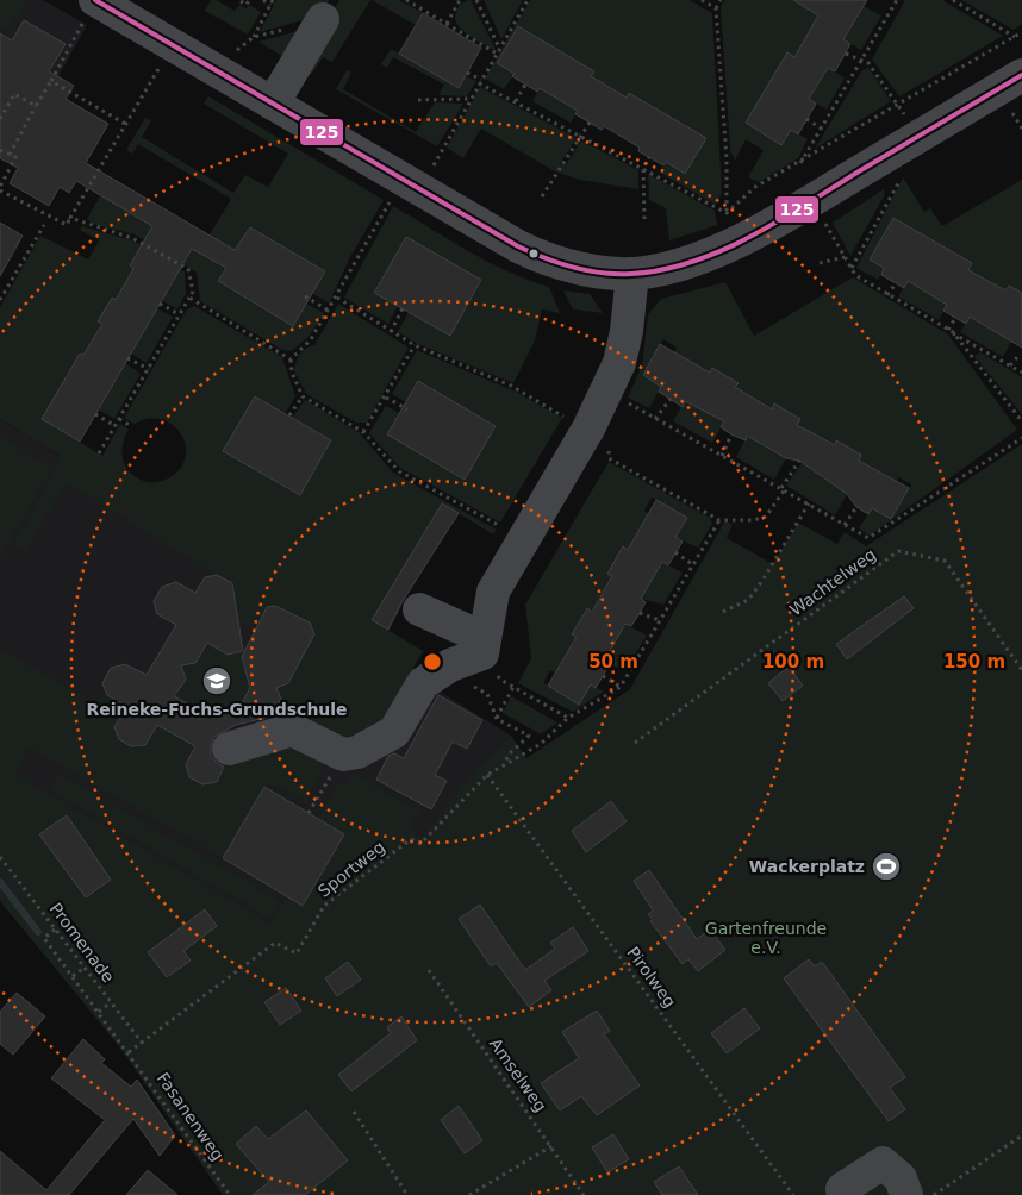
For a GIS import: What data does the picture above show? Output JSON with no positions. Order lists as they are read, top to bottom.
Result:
{
  "streets": {
    "path": [
      "Wachtelweg",
      "Sportweg",
      "Promenade",
      "Pirolweg",
      "Amselweg",
      "Fasanenweg"
    ]
  },
  "crossings": [
    ["Sportweg", "Promenade"],
    ["Sportweg", "Pirolweg"],
    ["Sportweg", "Fasanenweg"],
    ["Promenade", "Fasanenweg"]
  ],
  "parks": ["Gartenfreunde e.V."],
  "places": {
    "school or university": ["Reineke-Fuchs-Grundschule"],
    "sports": ["Wackerplatz"]
  },
  "lines": ["transit line 125"],
  "rings": ["50 m", "100 m", "150 m"]
}
